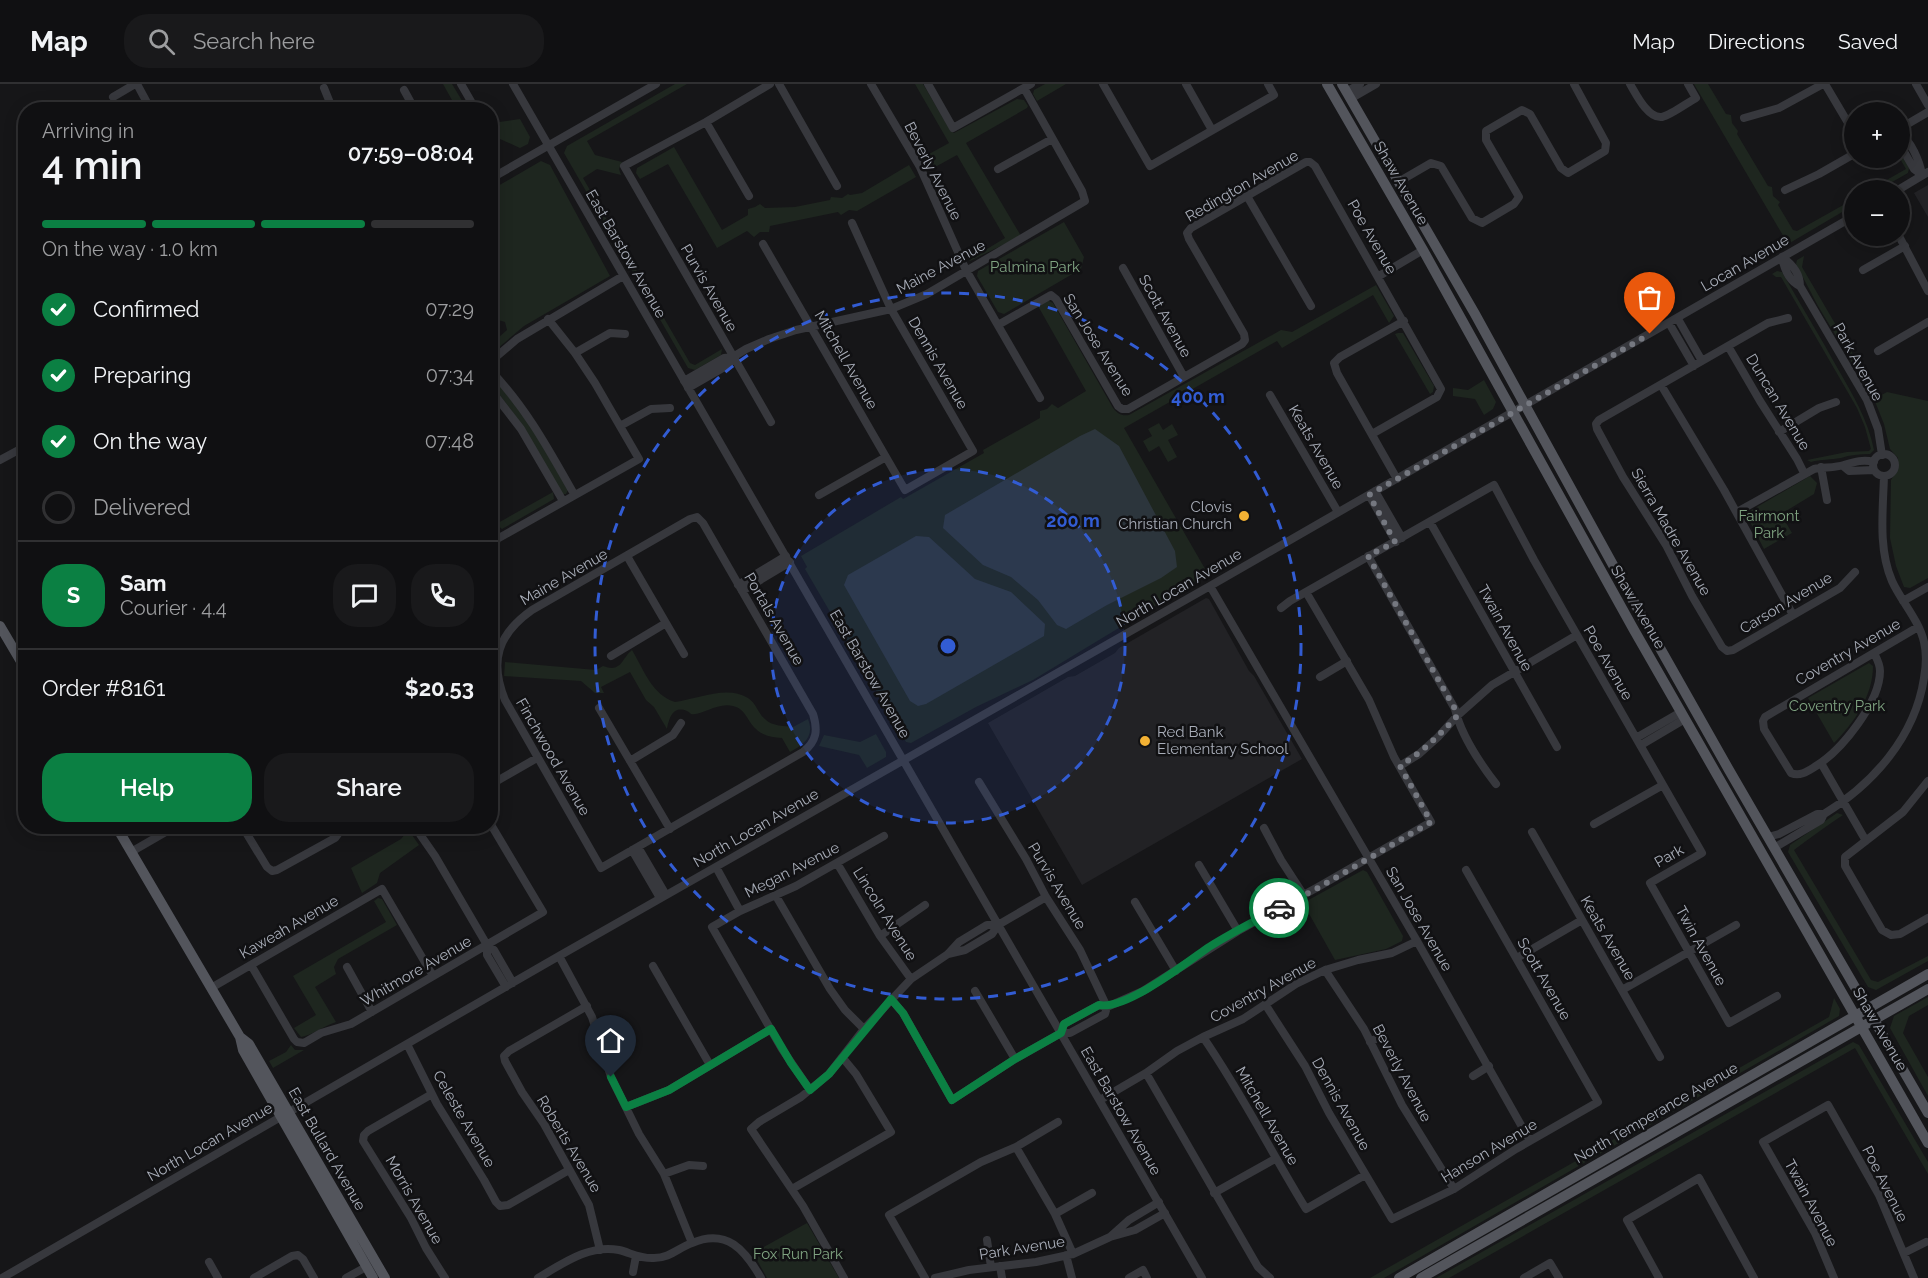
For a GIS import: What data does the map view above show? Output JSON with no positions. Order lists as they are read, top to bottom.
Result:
{
  "streets": {
    "main road": ["Shaw Avenue", "North Temperance Avenue", "East Bullard Avenue"],
    "street": [
      "Beverly Avenue",
      "Redington Avenue",
      "Poe Avenue",
      "East Barstow Avenue",
      "Locan Avenue",
      "Maine Avenue",
      "Purvis Avenue",
      "Scott Avenue",
      "San Jose Avenue",
      "Mitchell Avenue",
      "Park Avenue",
      "Dennis Avenue",
      "Duncan Avenue",
      "Keats Avenue",
      "Sierra Madre Avenue",
      "North Locan Avenue",
      "Carson Avenue",
      "Portals Avenue",
      "Twain Avenue",
      "Coventry Avenue",
      "Finchwood Avenue",
      "Park",
      "Megan Avenue",
      "Lincoln Avenue",
      "Kaweah Avenue",
      "Twin Avenue",
      "Whitmore Avenue",
      "Celeste Avenue",
      "Roberts Avenue",
      "Hanson Avenue",
      "Morris Avenue"
    ]
  },
  "crossings": [
    ["Beverly Avenue", "Maine Avenue"],
    ["Beverly Avenue", "San Jose Avenue"],
    ["Beverly Avenue", "Coventry Avenue"],
    ["Beverly Avenue", "Hanson Avenue"],
    ["Shaw Avenue", "Locan Avenue"],
    ["Shaw Avenue", "North Locan Avenue"],
    ["Shaw Avenue", "North Temperance Avenue"],
    ["Redington Avenue", "Poe Avenue"],
    ["Redington Avenue", "Scott Avenue"],
    ["Redington Avenue", "San Jose Avenue"],
    ["Poe Avenue", "Twain Avenue"],
    ["Poe Avenue", "Park"],
    ["East Barstow Avenue", "Maine Avenue"],
    ["East Barstow Avenue", "Park Avenue"],
    ["East Barstow Avenue", "North Locan Avenue"],
    ["East Barstow Avenue", "Coventry Avenue"],
    ["Locan Avenue", "Park Avenue"],
    ["Locan Avenue", "North Locan Avenue"],
    ["Maine Avenue", "Purvis Avenue"],
    ["Maine Avenue", "Mitchell Avenue"],
    ["Maine Avenue", "Dennis Avenue"],
    ["Maine Avenue", "Portals Avenue"],
    ["Scott Avenue", "San Jose Avenue"],
    ["Scott Avenue", "Hanson Avenue"],
    ["San Jose Avenue", "North Locan Avenue"],
    ["San Jose Avenue", "Coventry Avenue"],
    ["San Jose Avenue", "Hanson Avenue"],
    ["Mitchell Avenue", "Dennis Avenue"],
    ["Mitchell Avenue", "Coventry Avenue"],
    ["Dennis Avenue", "Coventry Avenue"],
    ["Dennis Avenue", "Hanson Avenue"],
    ["Keats Avenue", "North Locan Avenue"],
    ["Sierra Madre Avenue", "Carson Avenue"],
    ["North Locan Avenue", "Celeste Avenue"],
    ["North Locan Avenue", "East Bullard Avenue"],
    ["Park", "Twin Avenue"],
    ["Megan Avenue", "Lincoln Avenue"],
    ["Kaweah Avenue", "Whitmore Avenue"],
    ["Kaweah Avenue", "East Bullard Avenue"],
    ["Celeste Avenue", "Roberts Avenue"],
    ["Celeste Avenue", "Morris Avenue"]
  ],
  "parks": [
    "Palmina Park",
    "Fairmont Park",
    "Coventry Park",
    "Fox Run Park"
  ],
  "places": ["Clovis Christian Church", "Red Bank Elementary School"],
  "page": {
    "header": "Map",
    "search": "Search here",
    "nav": ["Map", "Directions", "Saved"],
    "map_buttons": ["+", "−"],
    "heading": ["4 min", "Arriving in", "07:59–08:04"],
    "panel": [
      "Sam",
      "Courier · 4.4",
      "Order #8161",
      "$20.53"
    ],
    "bar": "On the way · 1.0 km",
    "list": [
      ["Confirmed", "07:29"],
      ["Preparing", "07:34"],
      ["On the way", "07:48"],
      "Delivered"
    ],
    "round": "S",
    "buttons": ["Help", "Share"]
  },
  "rings": ["400 m", "200 m"]
}
